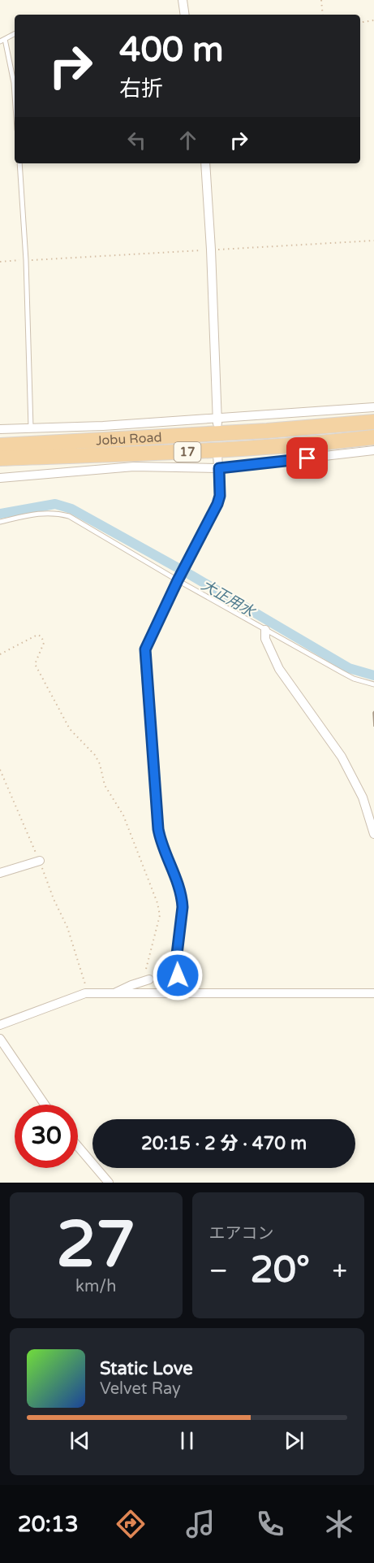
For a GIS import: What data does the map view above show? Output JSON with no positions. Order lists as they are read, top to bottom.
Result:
{
  "streets": {
    "highway": ["Jobu Road", "17"]
  },
  "water": ["大正用水"],
  "page": {
    "turn": ["400 m", "右折"],
    "limit": "30",
    "trip": "20:15 · 2 分 · 470 m",
    "tile": [
      ["27", "km/h"],
      "エアコン"
    ],
    "heat": ["−", "20°", "+"],
    "song": ["Static Love", "Velvet Ray"],
    "tabs": "20:13"
  }
}
